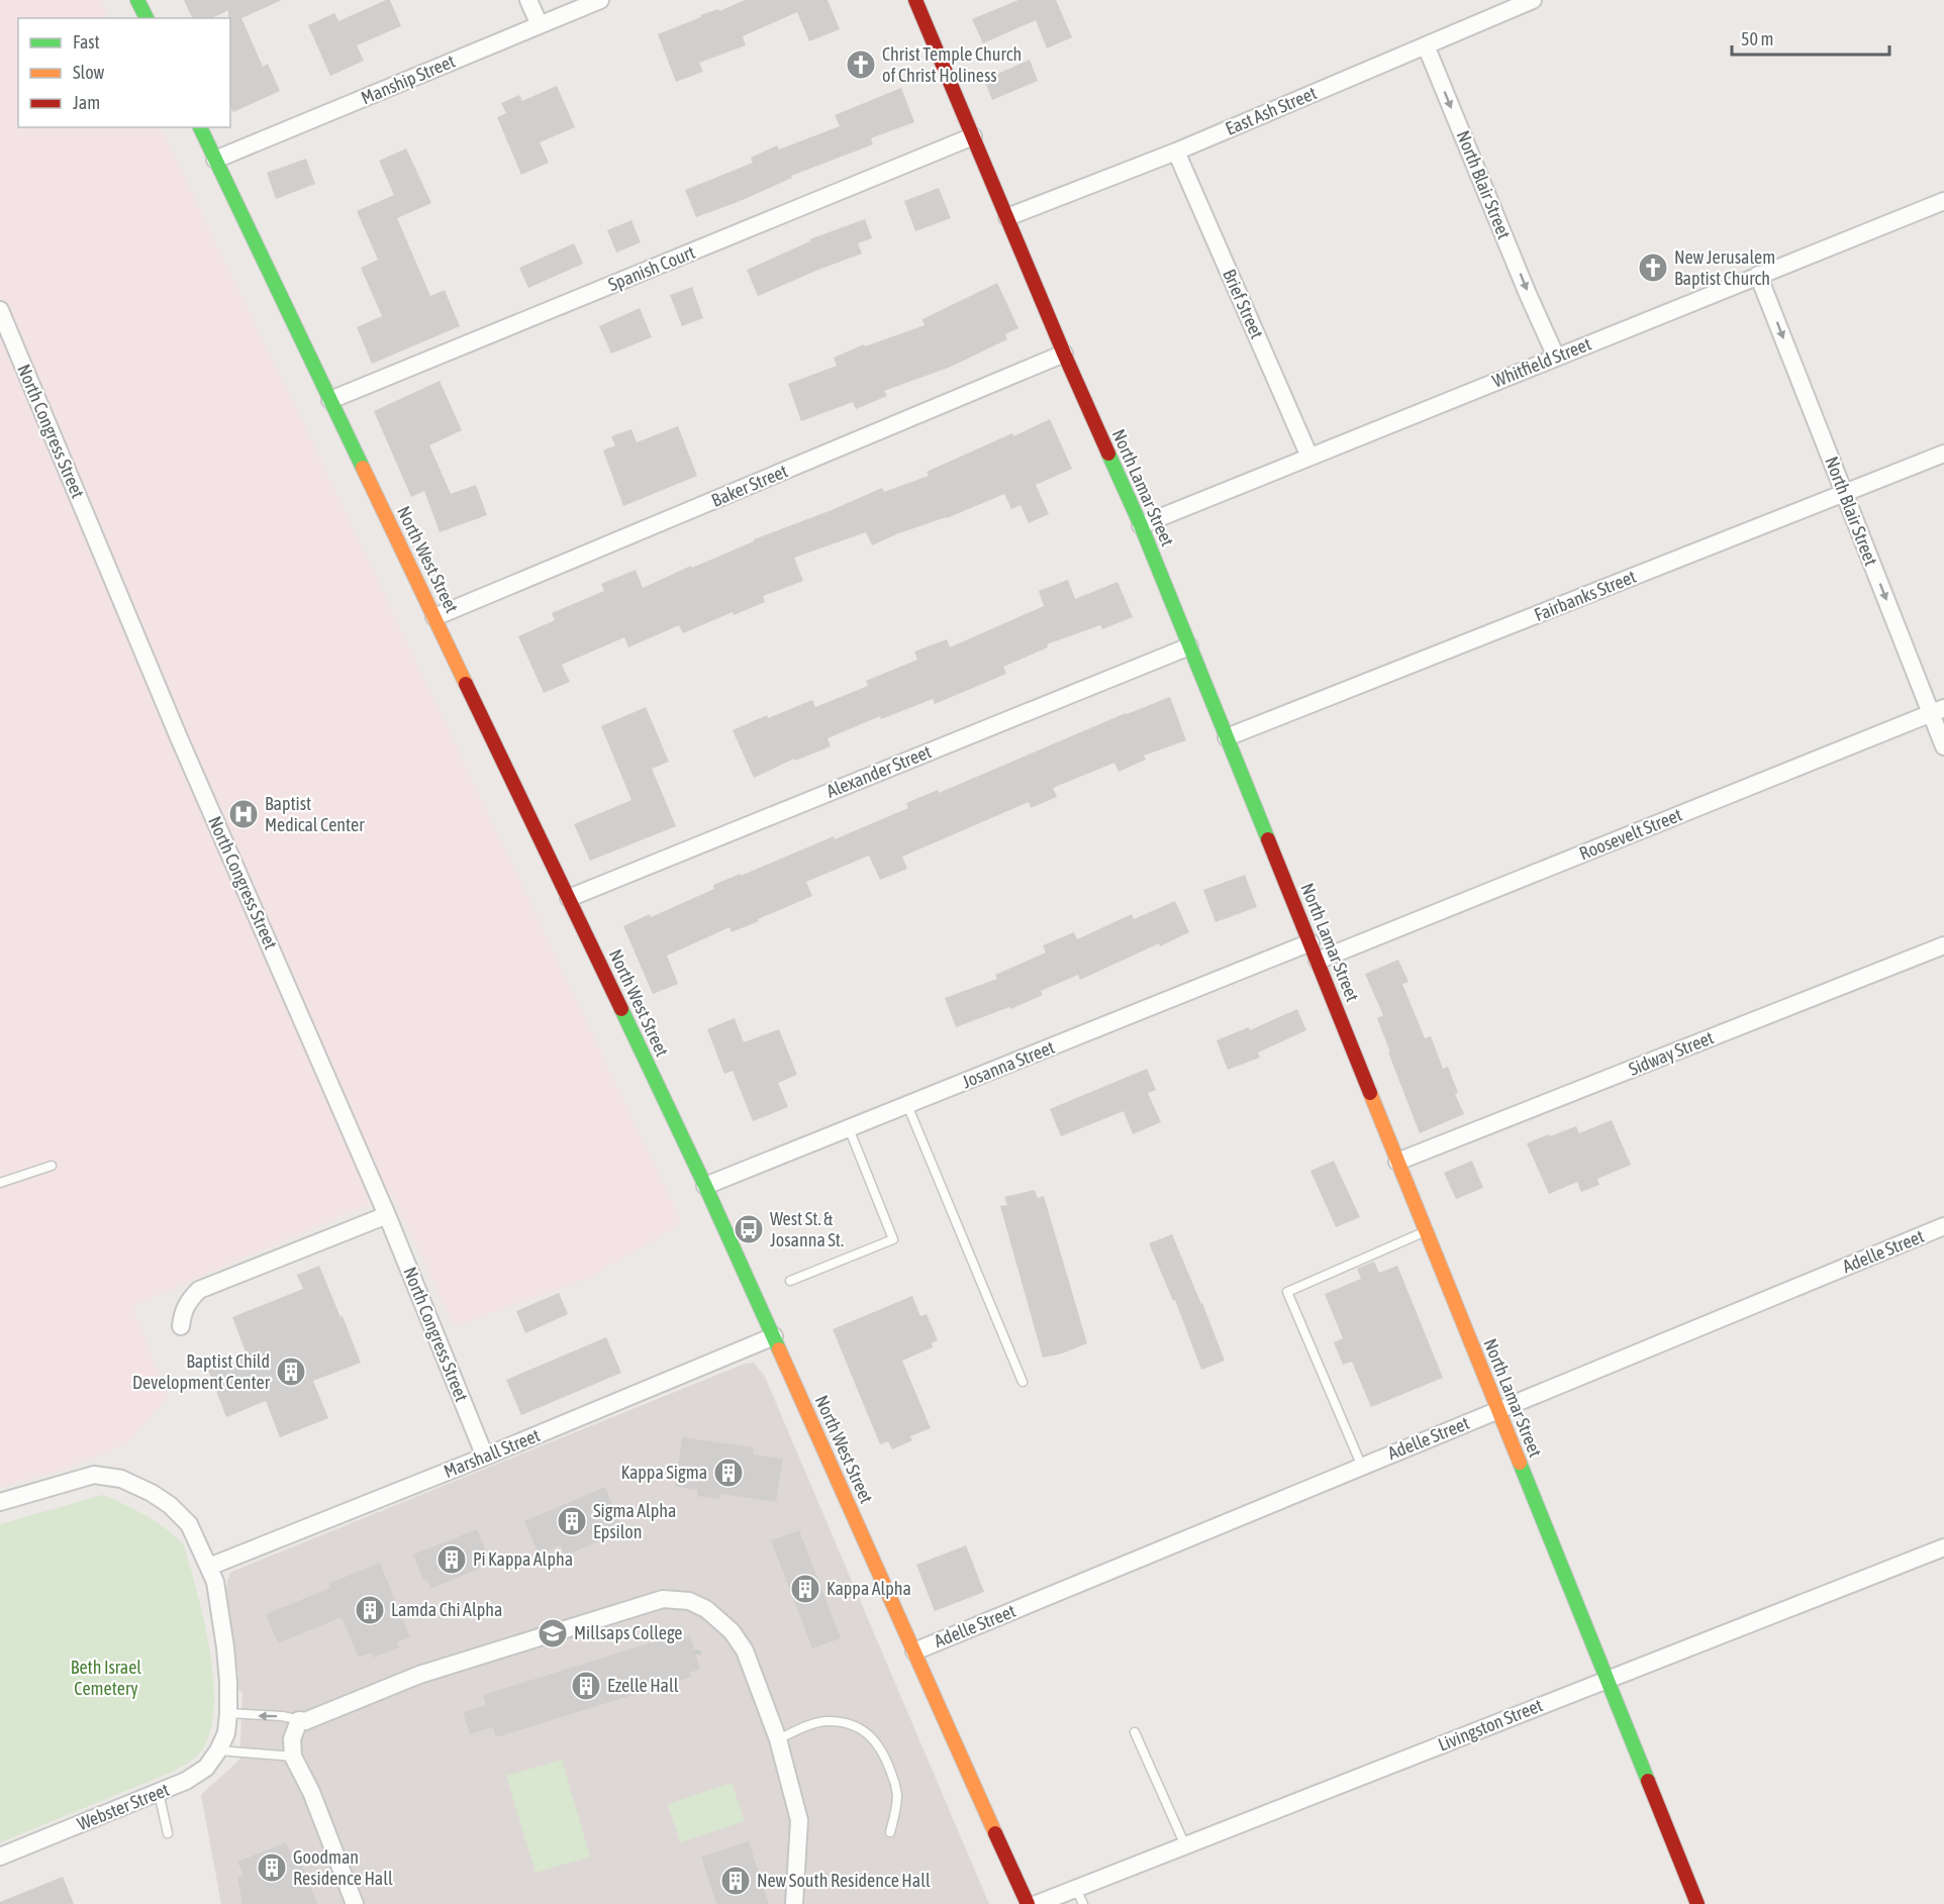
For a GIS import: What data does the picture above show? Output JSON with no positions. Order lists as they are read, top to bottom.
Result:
{
  "streets": {
    "street": [
      "Manship Street",
      "East Ash Street",
      "North Blair Street",
      "Spanish Court",
      "Brief Street",
      "Whitfield Street",
      "North Congress Street",
      "Baker Street",
      "North Lamar Street",
      "North West Street",
      "Fairbanks Street",
      "Alexander Street",
      "Roosevelt Street",
      "Sidway Street",
      "Josanna Street",
      "Adelle Street",
      "Marshall Street",
      "Livingston Street",
      "Webster Street"
    ]
  },
  "crossings": [
    ["Manship Street", "North West Street"],
    ["East Ash Street", "North Blair Street"],
    ["East Ash Street", "Brief Street"],
    ["East Ash Street", "North Lamar Street"],
    ["North Blair Street", "Whitfield Street"],
    ["North Blair Street", "Fairbanks Street"],
    ["North Blair Street", "Roosevelt Street"],
    ["Spanish Court", "North Lamar Street"],
    ["Spanish Court", "North West Street"],
    ["Brief Street", "Whitfield Street"],
    ["Whitfield Street", "North Lamar Street"],
    ["North Congress Street", "Marshall Street"],
    ["Baker Street", "North Lamar Street"],
    ["Baker Street", "North West Street"],
    ["North Lamar Street", "Fairbanks Street"],
    ["North Lamar Street", "Alexander Street"],
    ["North Lamar Street", "Roosevelt Street"],
    ["North Lamar Street", "Sidway Street"],
    ["North Lamar Street", "Josanna Street"],
    ["North Lamar Street", "Adelle Street"],
    ["North Lamar Street", "Livingston Street"],
    ["North West Street", "Alexander Street"],
    ["North West Street", "Josanna Street"],
    ["North West Street", "Adelle Street"],
    ["North West Street", "Marshall Street"],
    ["Marshall Street", "Webster Street"]
  ],
  "one_way": ["North Blair Street"],
  "parks": ["Beth Israel Cemetery"],
  "places": {
    "church": ["Christ Temple Church of Christ Holiness", "New Jerusalem Baptist Church"],
    "hospital": ["Baptist Medical Center"],
    "bus stop": ["West St. & Josanna St."],
    "building": [
      "Baptist Child Development Center",
      "Kappa Sigma",
      "Sigma Alpha Epsilon",
      "Pi Kappa Alpha",
      "Kappa Alpha",
      "Lamda Chi Alpha",
      "Ezelle Hall",
      "Goodman Residence Hall",
      "New South Residence Hall"
    ],
    "school or university": ["Millsaps College"]
  },
  "legend": ["Fast", "Slow", "Jam"],
  "scale_bar": "50 m"
}
